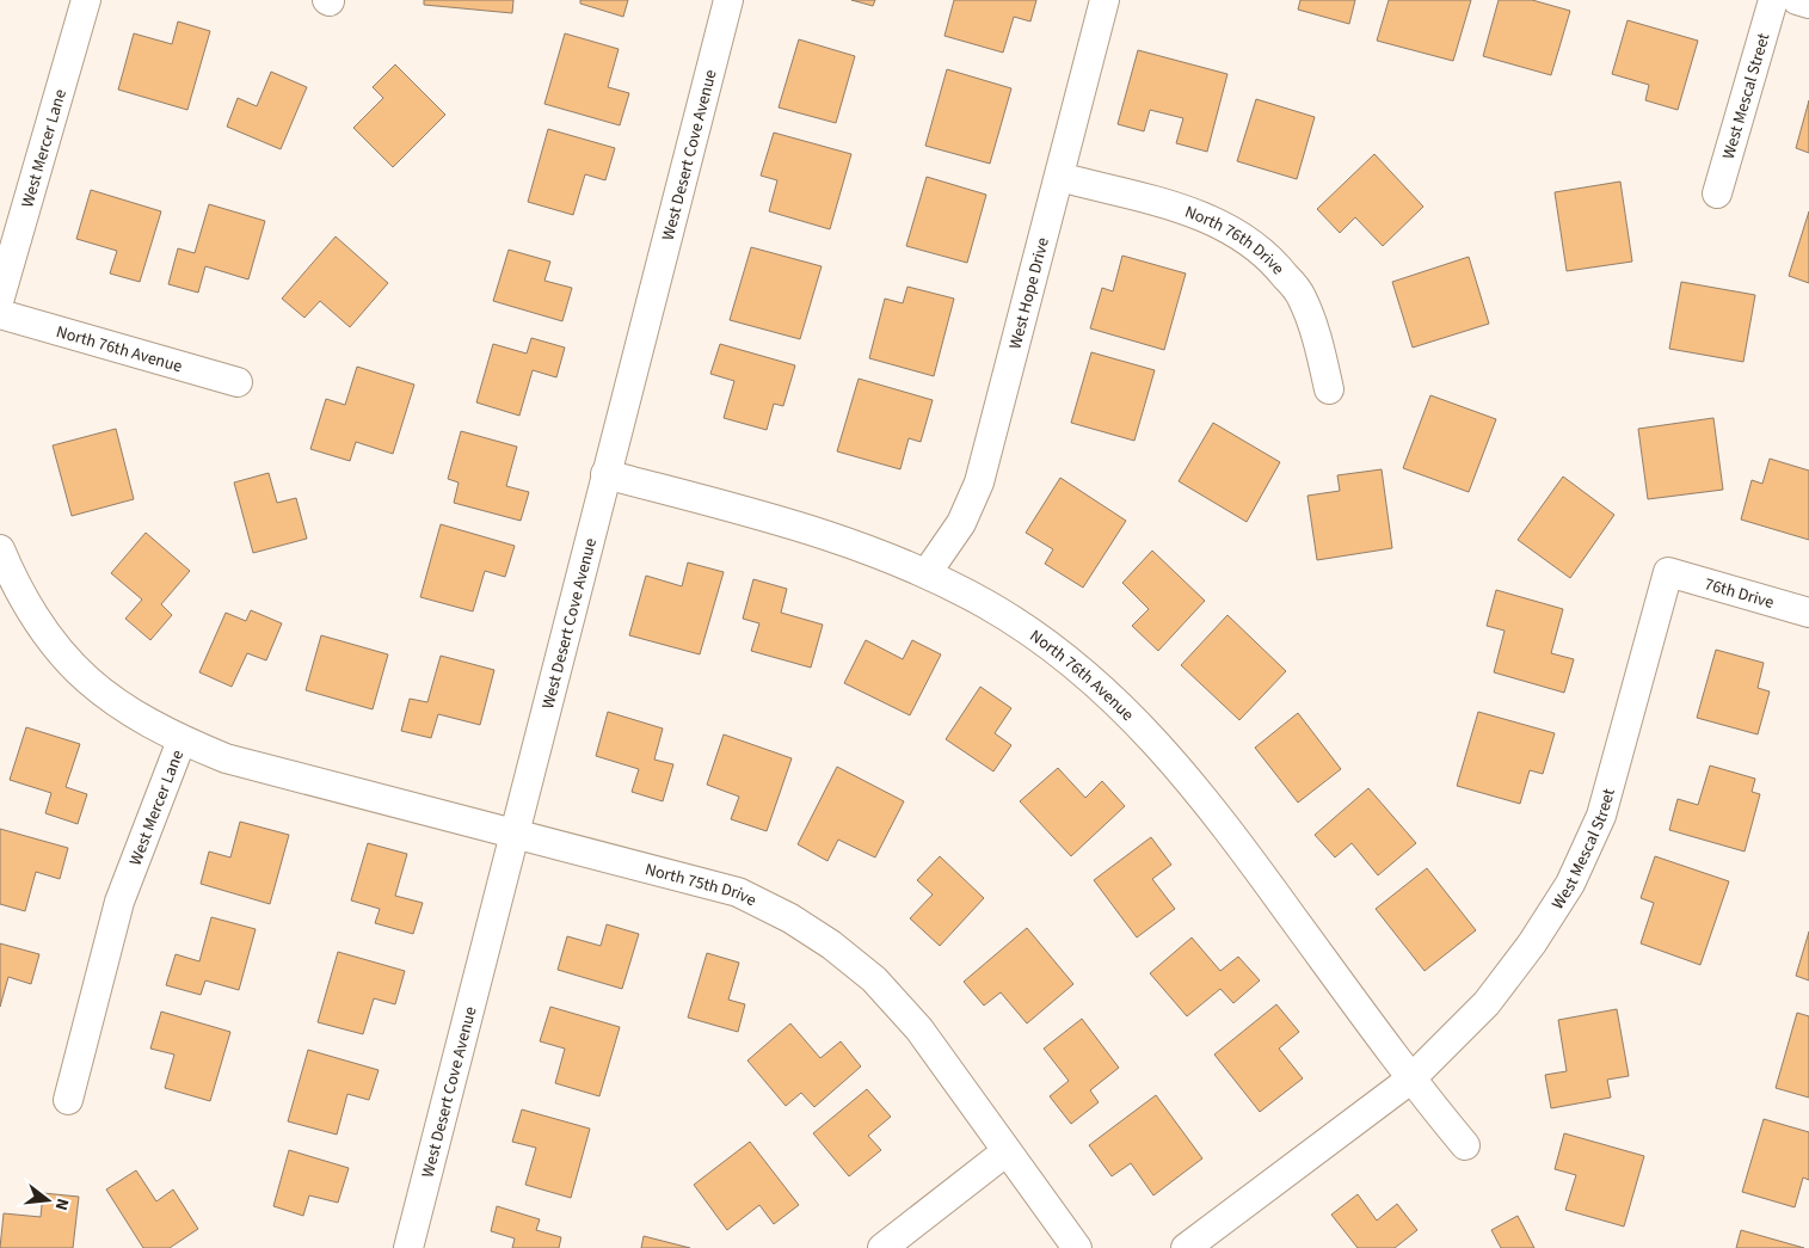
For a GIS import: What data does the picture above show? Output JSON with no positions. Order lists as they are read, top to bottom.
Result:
{
  "streets": {
    "street": [
      "West Mescal Street",
      "West Mercer Lane",
      "West Desert Cove Avenue",
      "North 76th Drive",
      "West Hope Drive",
      "North 76th Avenue",
      "76th Drive",
      "North 75th Drive"
    ]
  },
  "crossings": [
    ["West Mescal Street", "North 76th Avenue"],
    ["West Mescal Street", "76th Drive"],
    ["West Mercer Lane", "North 75th Drive"],
    ["West Desert Cove Avenue", "North 76th Avenue"],
    ["West Desert Cove Avenue", "North 75th Drive"],
    ["North 76th Drive", "West Hope Drive"],
    ["West Hope Drive", "North 76th Avenue"]
  ],
  "north": "right"
}
